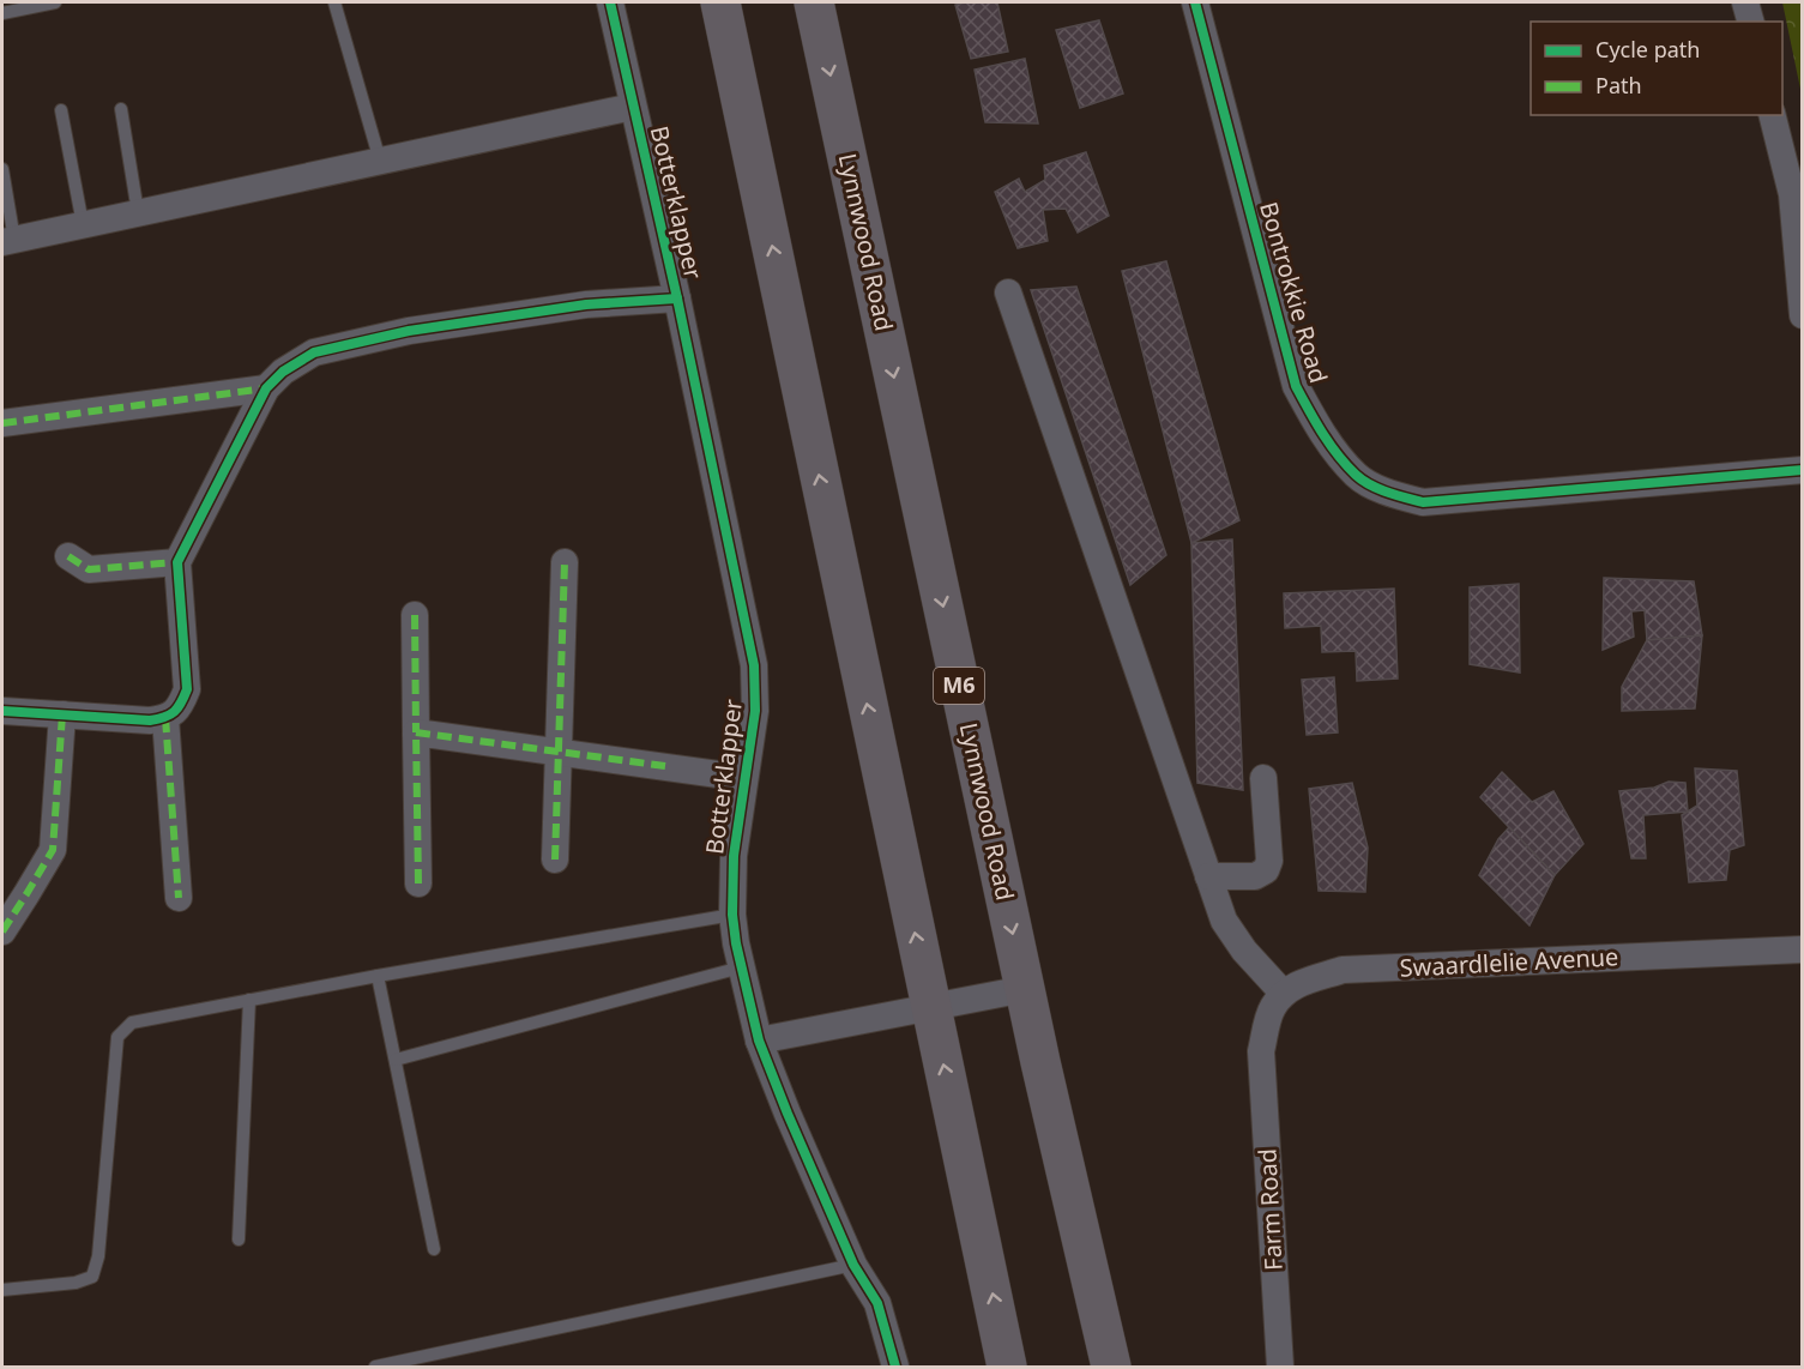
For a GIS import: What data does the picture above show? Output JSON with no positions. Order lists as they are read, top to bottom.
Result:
{
  "streets": {
    "main road": ["Lynnwood Road", "M6"],
    "street": [
      "Botterklapper",
      "Bontrokkie Road",
      "Swaardlelie Avenue",
      "Farm Road"
    ]
  },
  "crossings": [
    ["Swaardlelie Avenue", "Farm Road"]
  ],
  "legend": ["Cycle path", "Path"]
}
